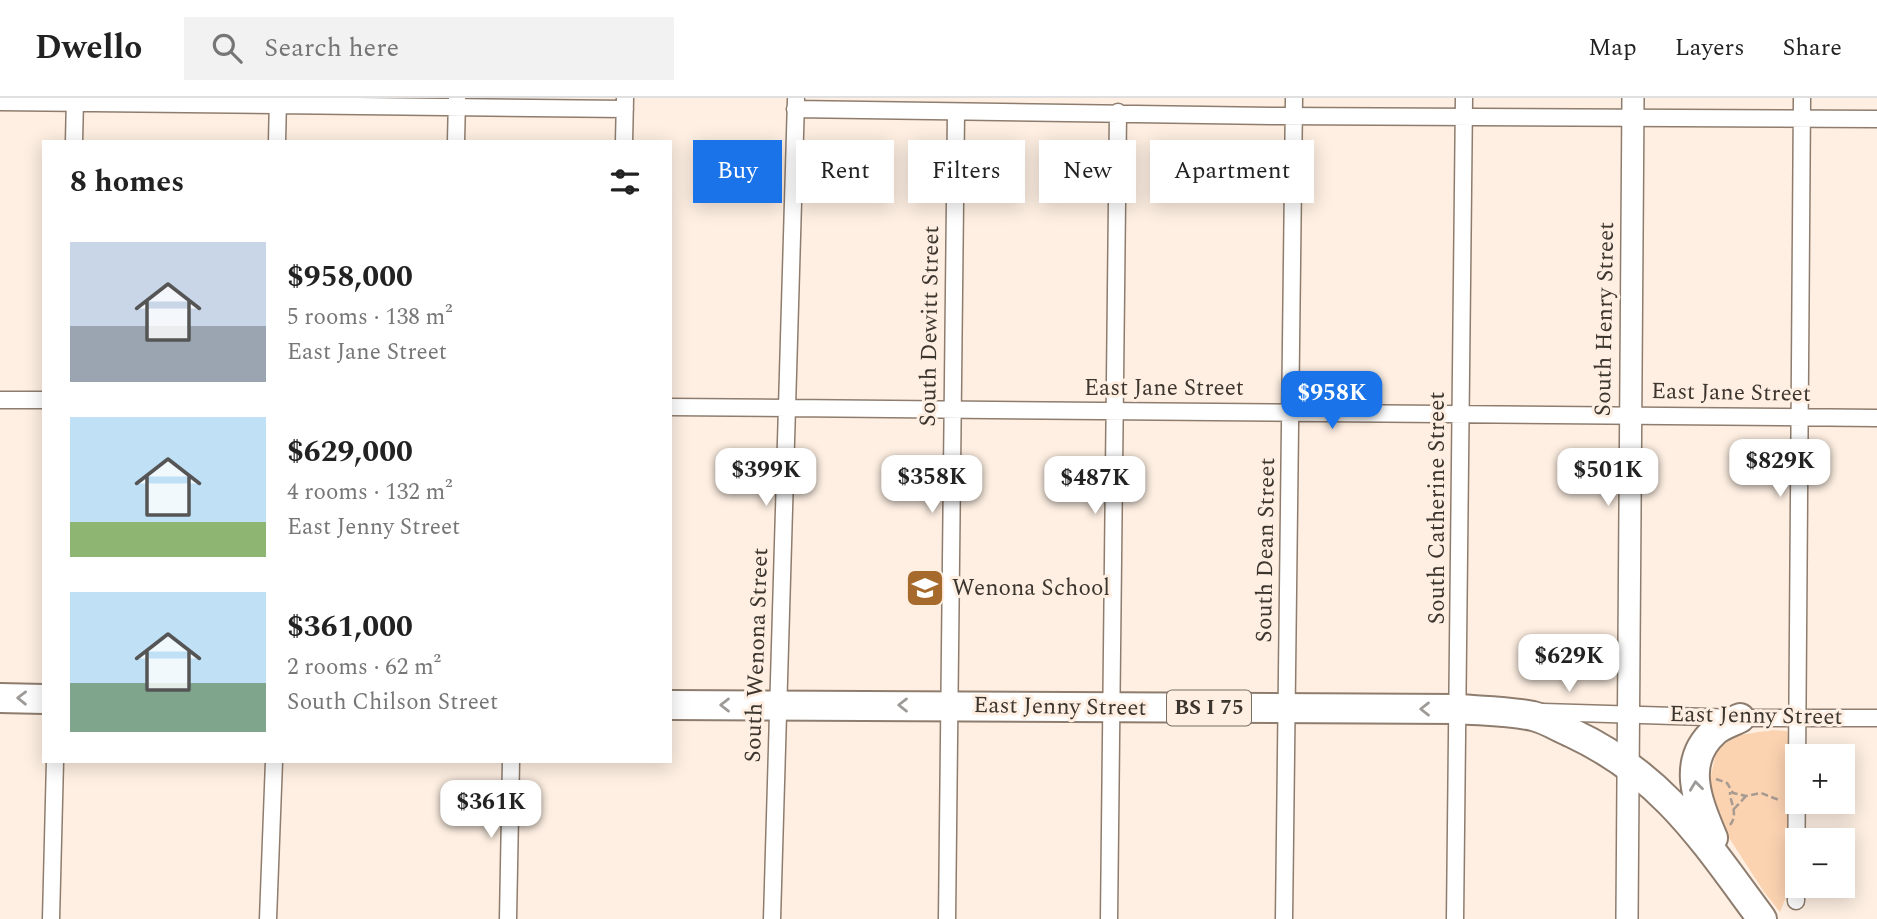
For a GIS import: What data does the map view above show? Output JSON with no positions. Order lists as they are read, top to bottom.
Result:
{
  "streets": {
    "highway": ["East Jenny Street", "BS I 75"],
    "street": [
      "South Henry Street",
      "South Dewitt Street",
      "East Jane Street",
      "South Catherine Street",
      "South Dean Street",
      "South Wenona Street"
    ]
  },
  "crossings": [
    ["South Henry Street", "East Jane Street"],
    ["South Henry Street", "East Jenny Street"],
    ["South Henry Street", "BS I 75"],
    ["South Dewitt Street", "East Jane Street"],
    ["South Dewitt Street", "East Jenny Street"],
    ["East Jane Street", "South Catherine Street"],
    ["East Jane Street", "South Dean Street"],
    ["East Jane Street", "South Wenona Street"],
    ["South Catherine Street", "East Jenny Street"],
    ["South Dean Street", "East Jenny Street"],
    ["South Wenona Street", "East Jenny Street"],
    ["South Wenona Street", "BS I 75"],
    ["East Jenny Street", "BS I 75"]
  ],
  "places": {
    "school or university": ["Wenona School"]
  },
  "page": {
    "header": "Dwello",
    "search": "Search here",
    "nav": ["Map", "Layers", "Share"],
    "chip": [
      "Buy",
      "Rent",
      "Filters",
      "New",
      "Apartment"
    ],
    "heading": "8 homes",
    "list": [
      {
        "name": "$958,000",
        "note": "5 rooms · 138 m² · East Jane Street"
      },
      {
        "name": "$629,000",
        "note": "4 rooms · 132 m² · East Jenny Street"
      },
      {
        "name": "$361,000",
        "note": "2 rooms · 62 m² · South Chilson Street"
      }
    ],
    "price": [
      "$958K",
      "$829K",
      "$399K",
      "$501K",
      "$358K",
      "$487K",
      "$629K",
      "$361K"
    ],
    "map_buttons": ["+", "−"]
  }
}
